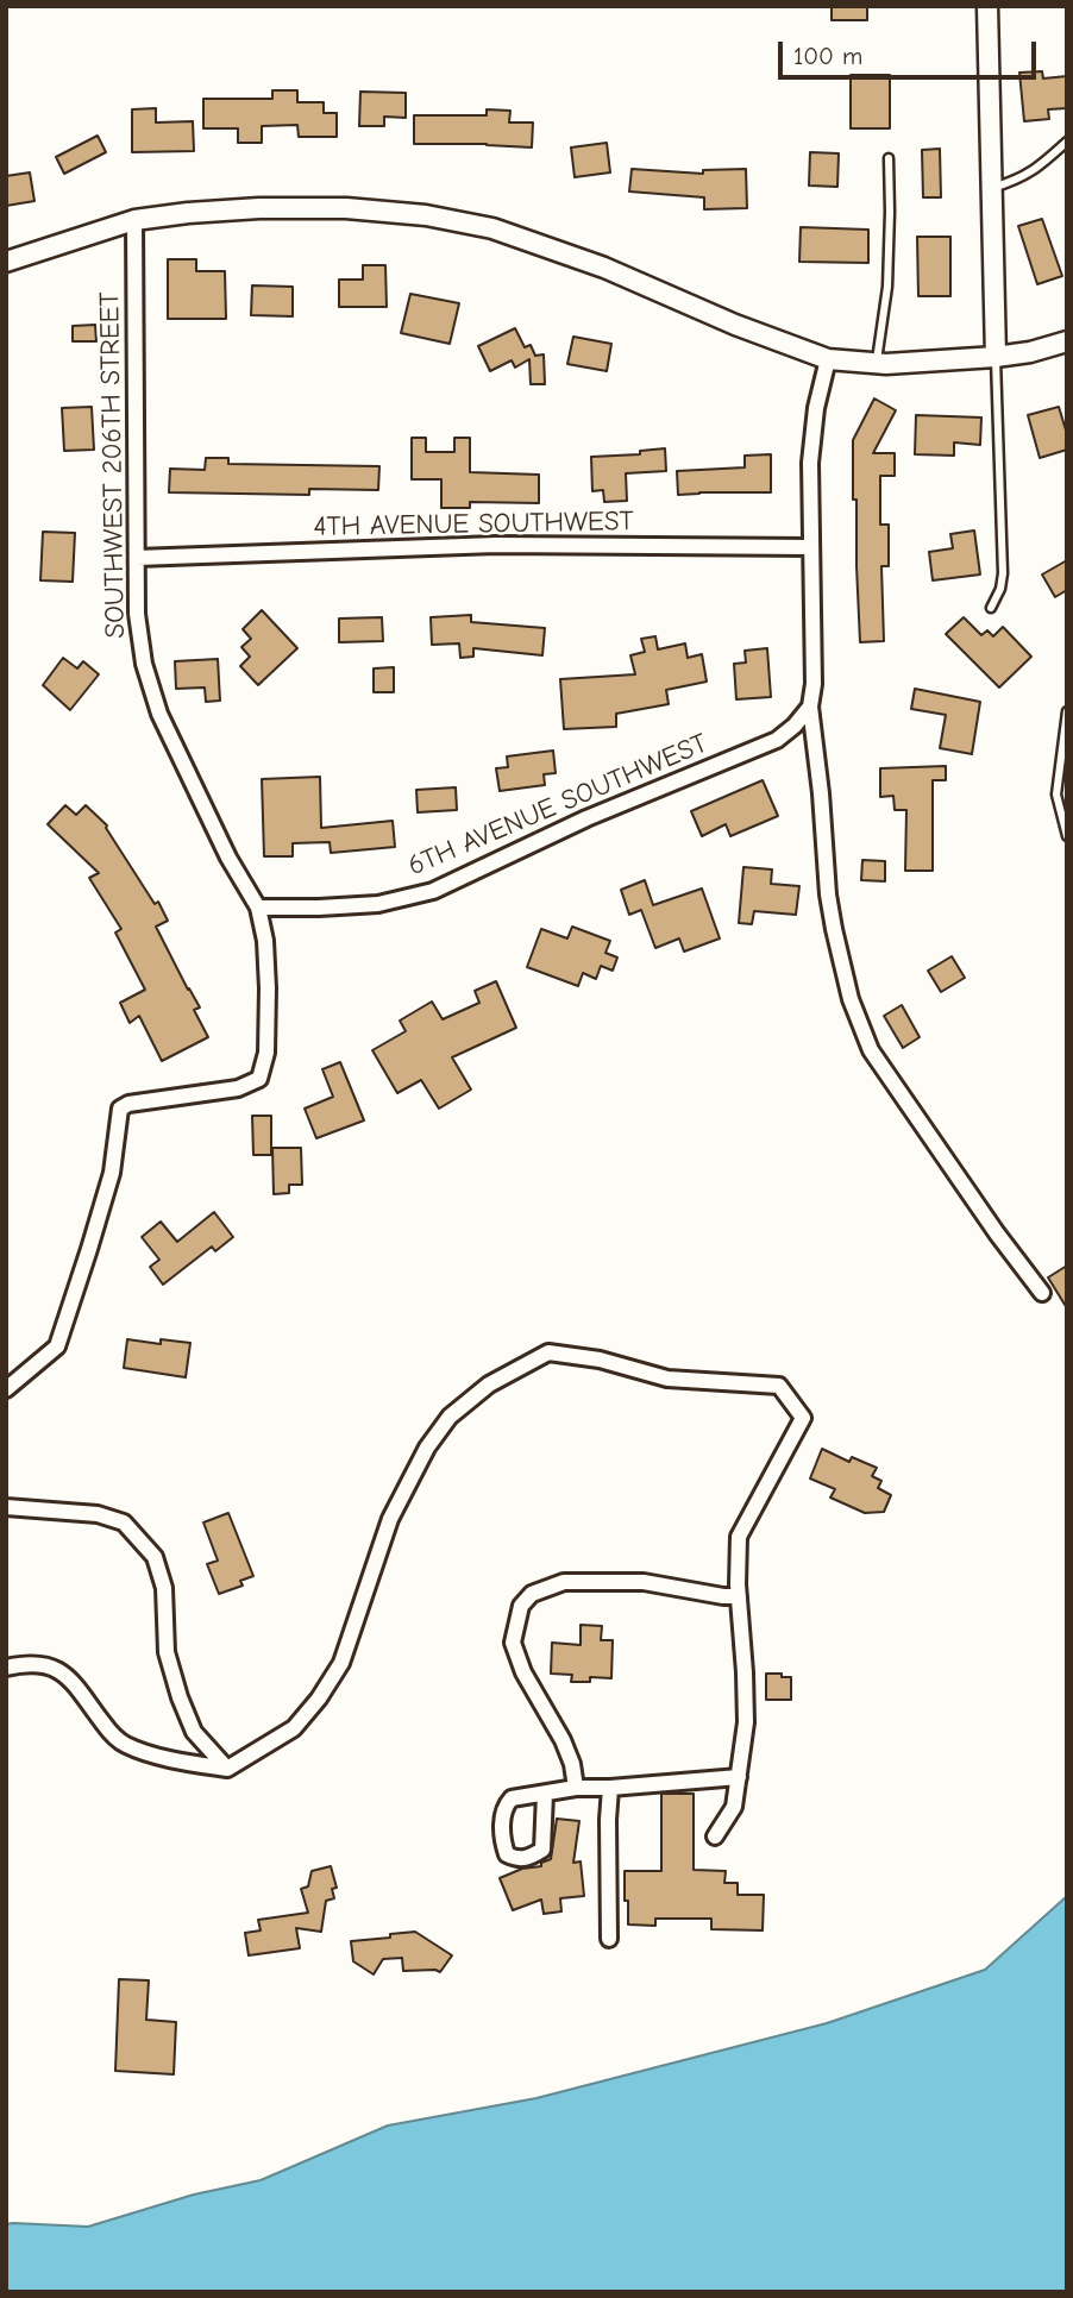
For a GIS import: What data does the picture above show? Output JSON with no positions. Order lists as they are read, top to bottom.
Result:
{
  "streets": {
    "street": ["SOUTHWEST 206TH STREET", "4TH AVENUE SOUTHWEST", "6TH AVENUE SOUTHWEST"]
  },
  "crossings": [
    ["SOUTHWEST 206TH STREET", "4TH AVENUE SOUTHWEST"],
    ["SOUTHWEST 206TH STREET", "6TH AVENUE SOUTHWEST"]
  ],
  "scale_bar": "100 m"
}
